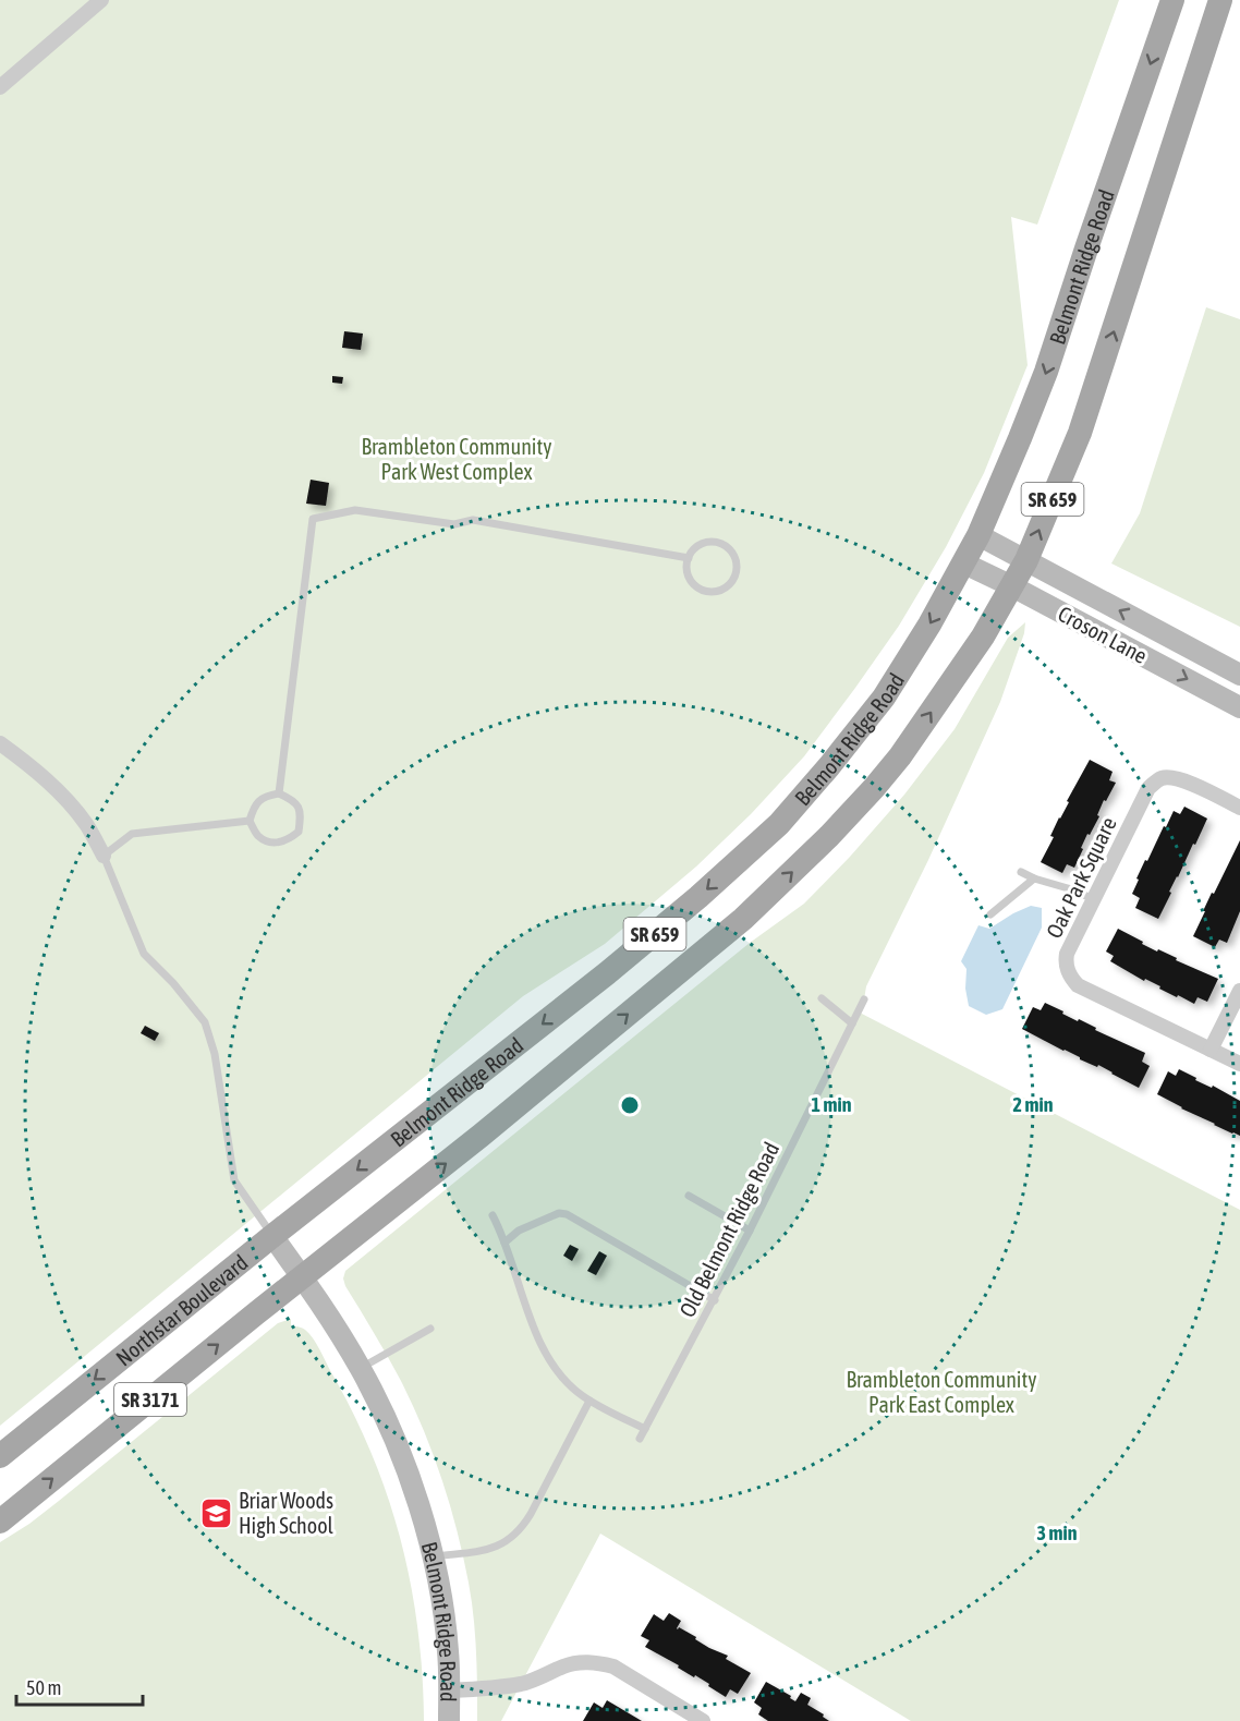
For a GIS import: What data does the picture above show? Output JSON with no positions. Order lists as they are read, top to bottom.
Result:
{
  "streets": {
    "main road": [
      "Belmont Ridge Road",
      "SR 659",
      "Croson Lane",
      "Northstar Boulevard",
      "SR 3171"
    ],
    "street": ["Oak Park Square"],
    "lane": ["Old Belmont Ridge Road"]
  },
  "crossings": [
    ["Belmont Ridge Road", "SR 659"],
    ["Belmont Ridge Road", "Croson Lane"],
    ["Belmont Ridge Road", "Northstar Boulevard"],
    ["Belmont Ridge Road", "SR 3171"],
    ["SR 659", "Croson Lane"],
    ["SR 659", "SR 3171"]
  ],
  "parks": ["Brambleton Community Park West Complex", "Brambleton Community Park East Complex"],
  "places": {
    "school or university": ["Briar Woods High School"]
  },
  "scale_bar": "50 m",
  "rings": ["1 min", "2 min", "3 min"]
}
